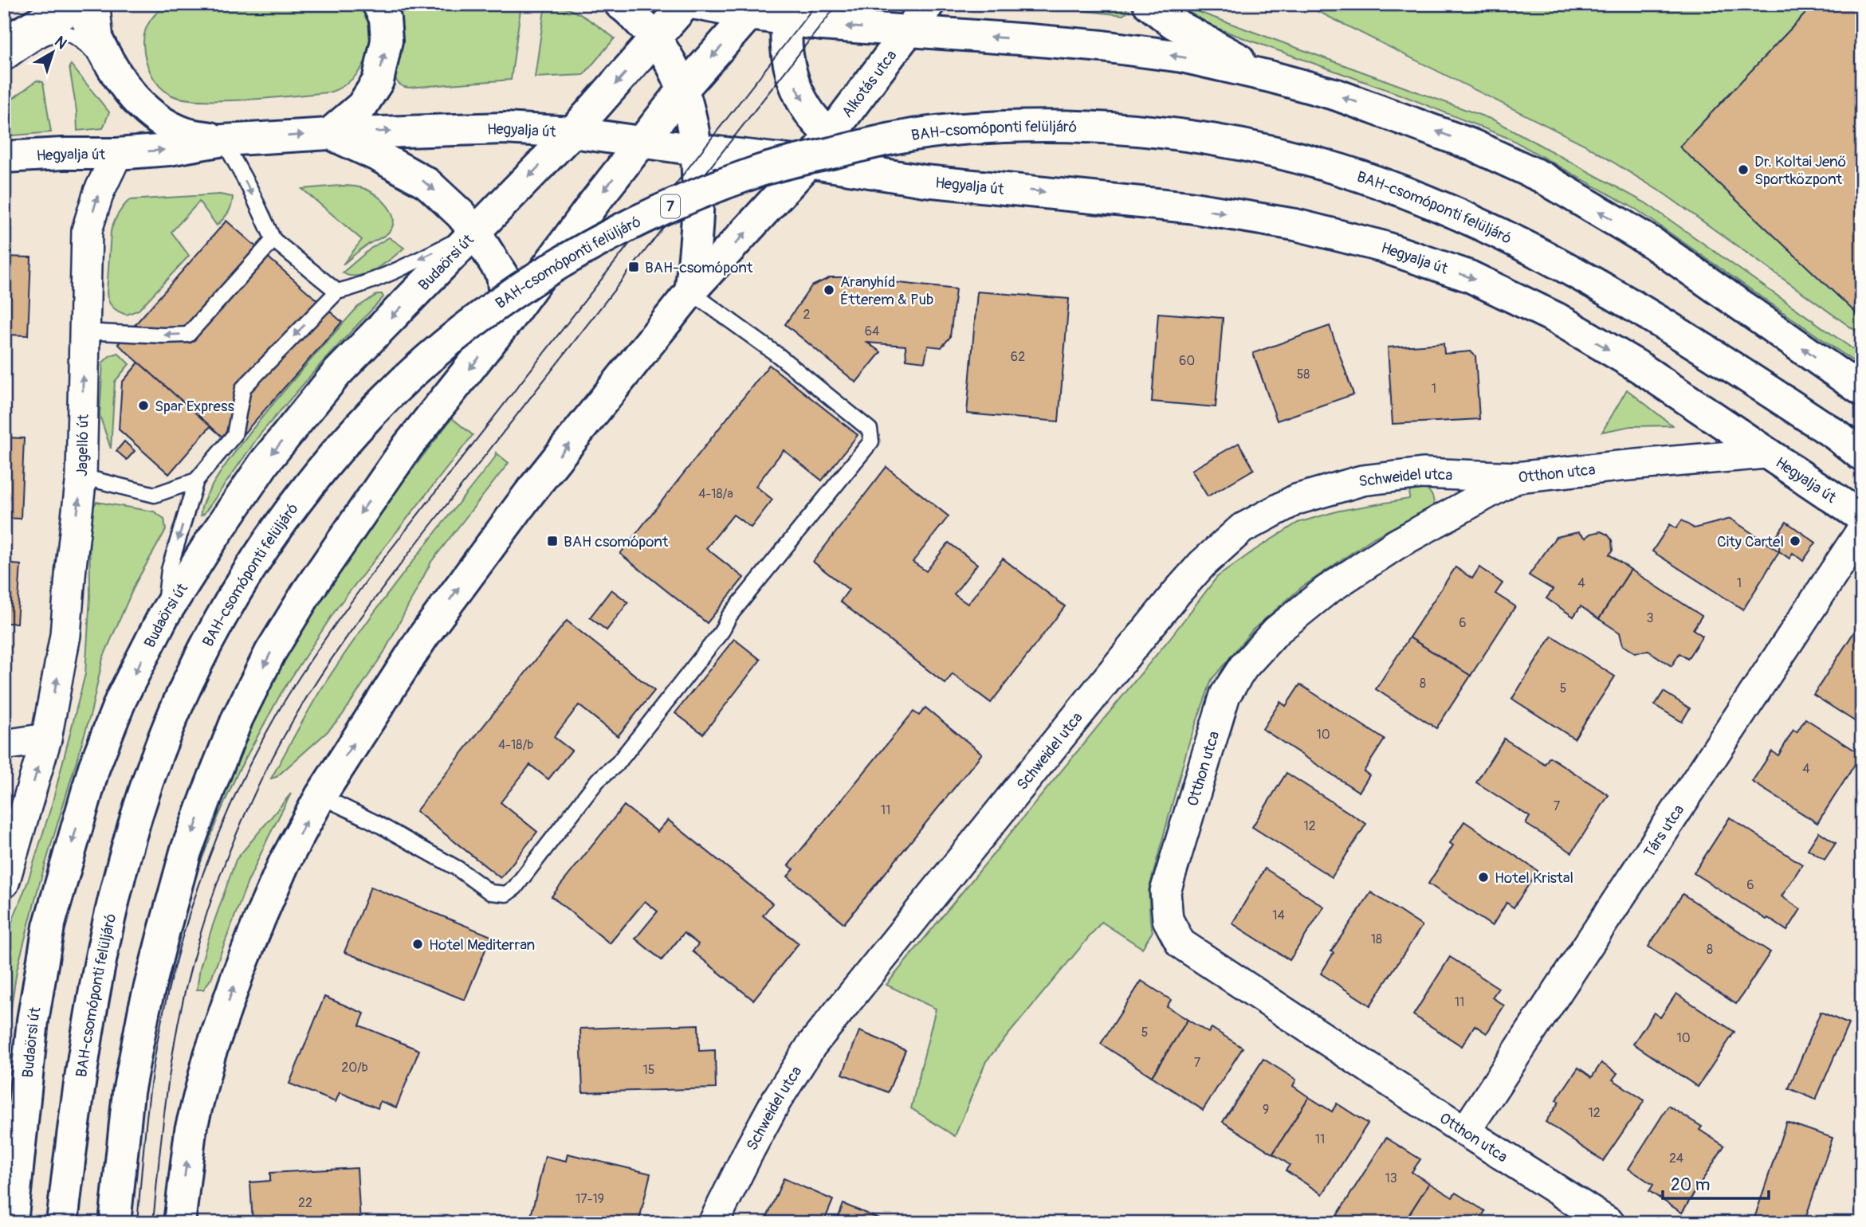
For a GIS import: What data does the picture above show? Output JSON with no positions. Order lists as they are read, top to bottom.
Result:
{
  "streets": {
    "main road": [
      "Alkotás utca",
      "Hegyalja út",
      "BAH-csomóponti felüljáró",
      "7",
      "Budaörsi út"
    ],
    "street": [
      "Jagelló út",
      "Otthon utca",
      "Schweidel utca",
      "Társ utca"
    ]
  },
  "crossings": [
    ["Alkotás utca", "Hegyalja út"],
    ["Hegyalja út", "Budaörsi út"],
    ["Hegyalja út", "Jagelló út"],
    ["Hegyalja út", "Otthon utca"],
    ["Otthon utca", "Schweidel utca"],
    ["Otthon utca", "Társ utca"]
  ],
  "one_way": ["Jagelló út"],
  "places": {
    "other": [
      "Dr. Koltai Jenő Sportközpont",
      "Aranyhíd Étterem & Pub",
      "Spar Express",
      "City Cartel",
      "Hotel Kristal",
      "Hotel Mediterran"
    ],
    "transit": ["BAH-csomópont", "BAH csomópont"]
  },
  "house_numbers": [
    "2",
    "64",
    "62",
    "60",
    "58",
    "1",
    "4-18/a",
    "4",
    "1",
    "3",
    "6",
    "8",
    "5",
    "10",
    "4-18/b",
    "4",
    "7",
    "11",
    "12",
    "6",
    "14",
    "18",
    "8",
    "11",
    "5",
    "10",
    "7",
    "20/b",
    "15",
    "9",
    "12",
    "11",
    "24",
    "13",
    "17-19",
    "22"
  ],
  "scale_bar": "20 m",
  "north": "top right"
}
